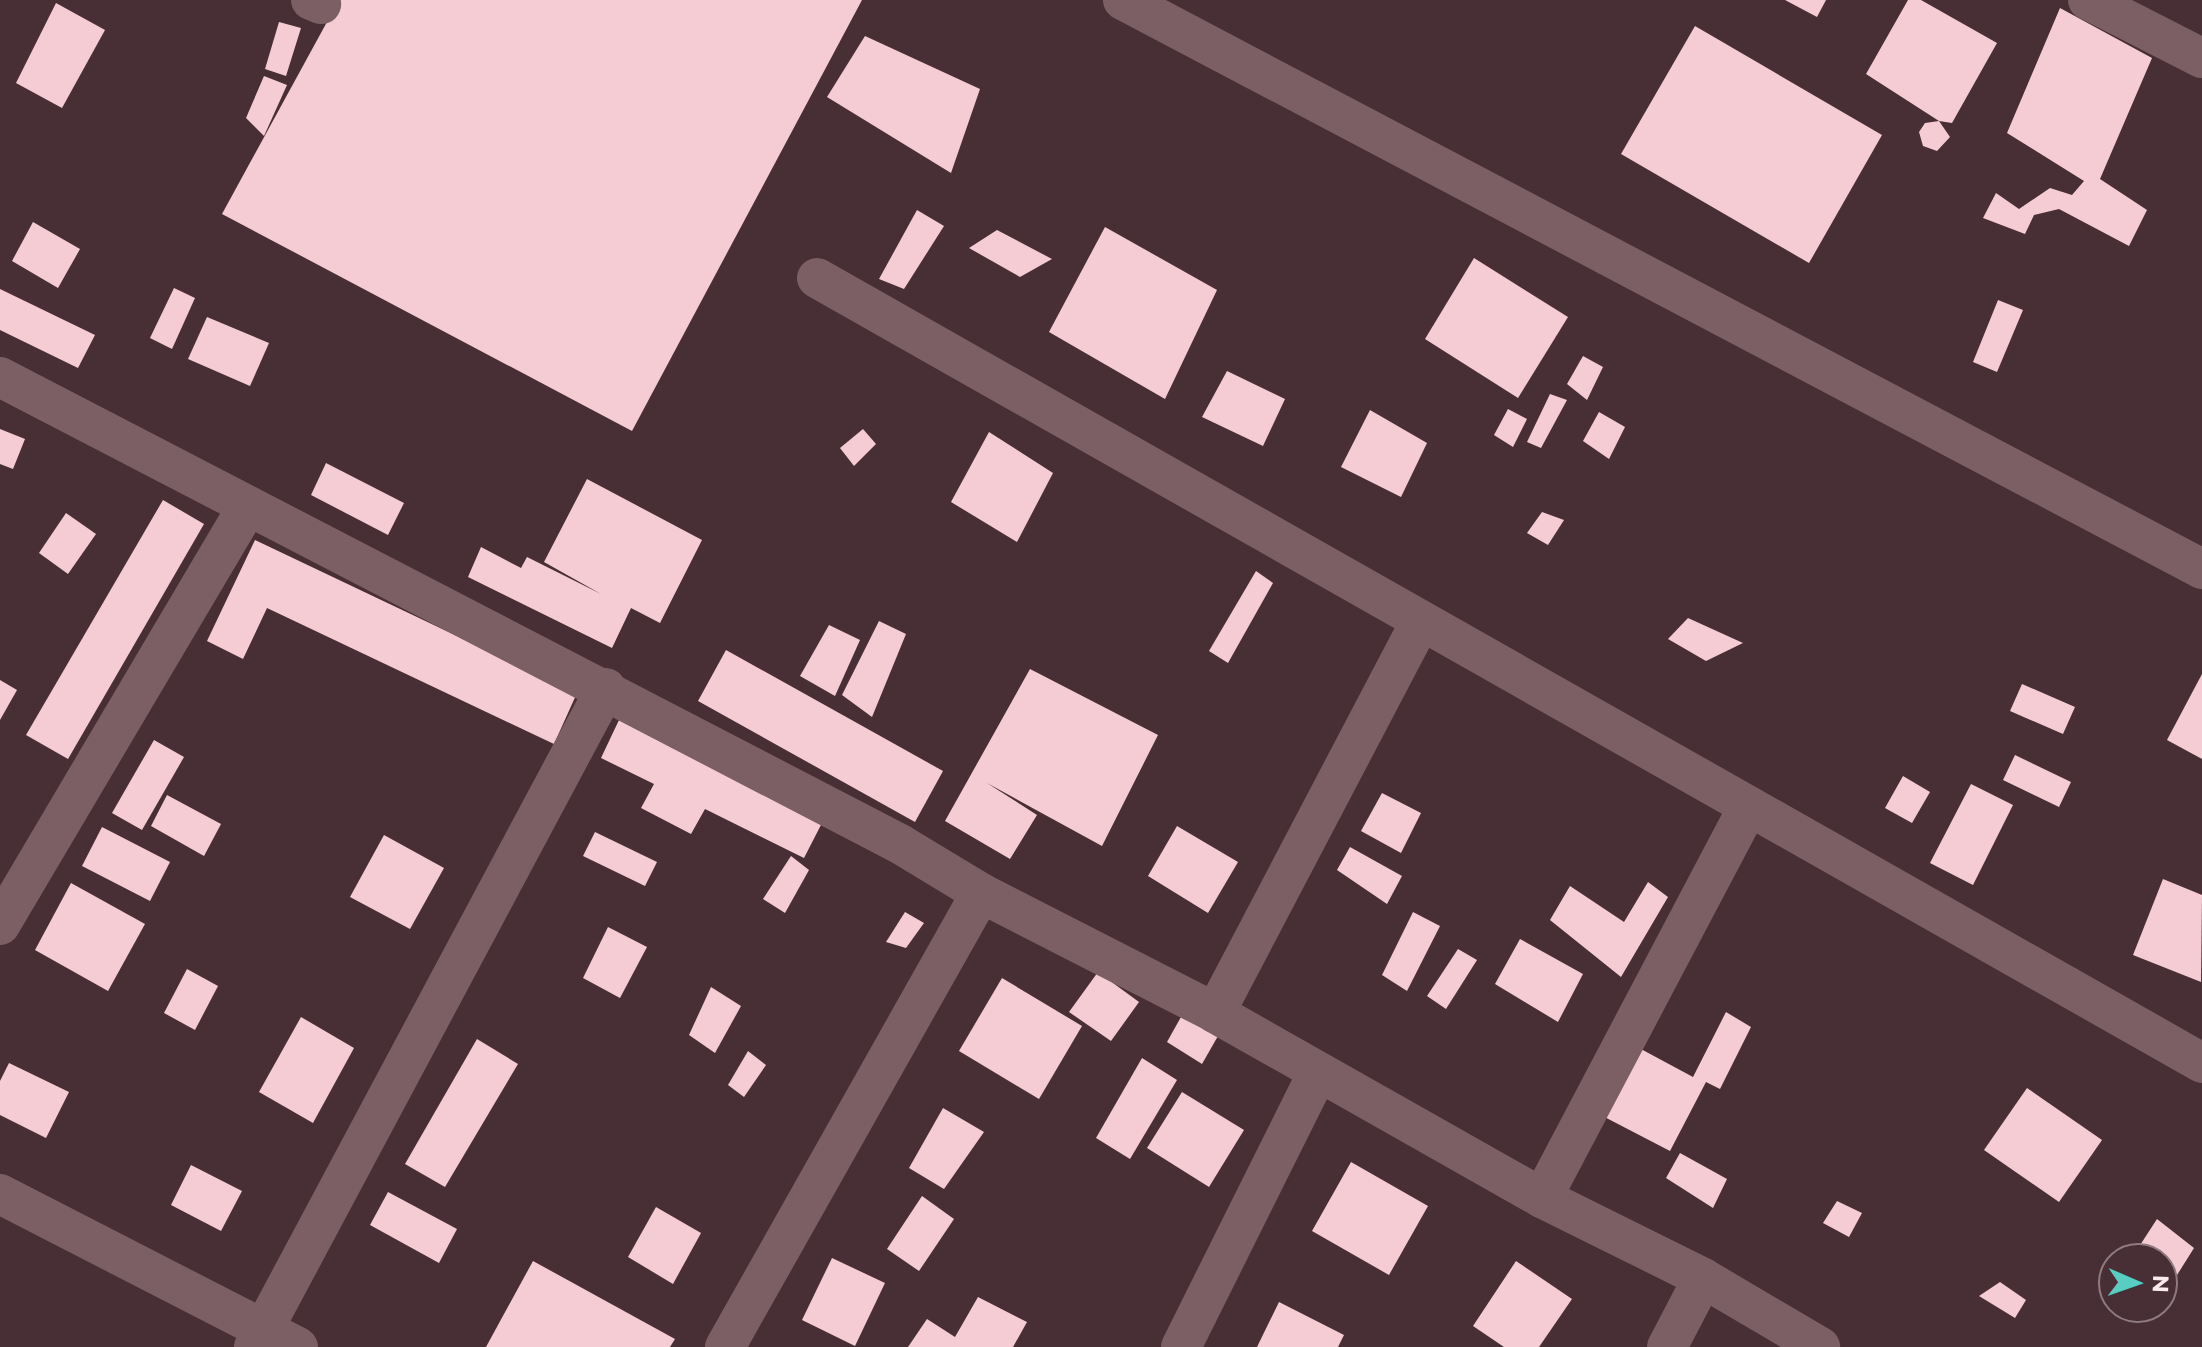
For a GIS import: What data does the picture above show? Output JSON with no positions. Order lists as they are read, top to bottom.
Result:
{
  "north": "right"
}
